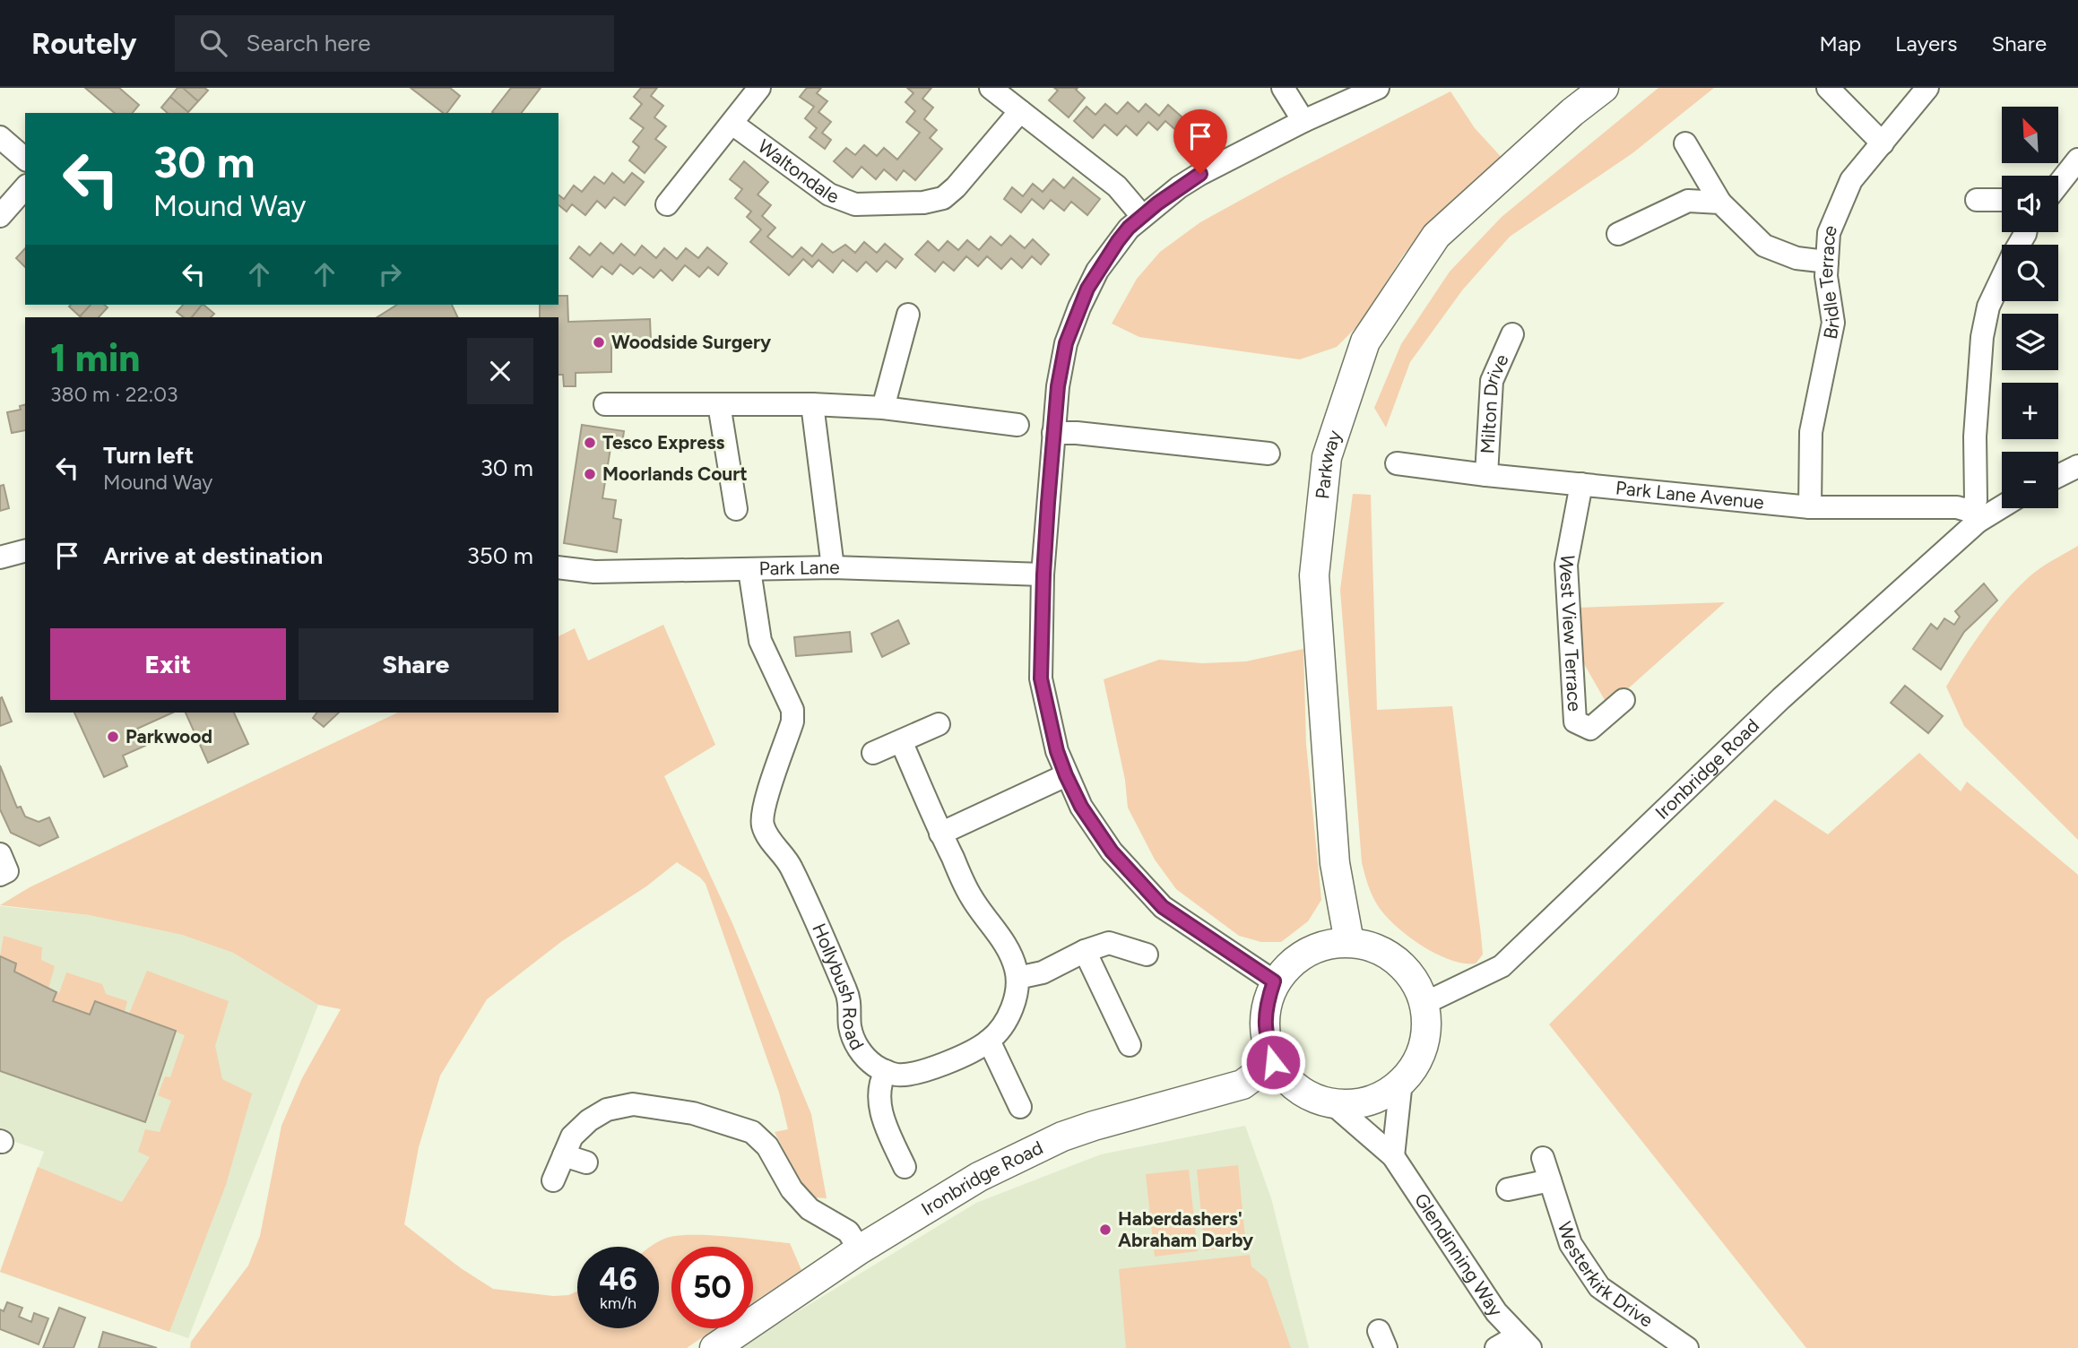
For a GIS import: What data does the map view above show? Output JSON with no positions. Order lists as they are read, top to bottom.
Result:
{
  "streets": {
    "main road": ["Parkway", "Ironbridge Road"],
    "street": [
      "Waltondale",
      "Bridle Terrace",
      "Milton Drive",
      "Park Lane Avenue",
      "Park Lane",
      "West View Terrace",
      "Hollybush Road",
      "Glendinning Way",
      "Westerkirk Drive"
    ]
  },
  "crossings": [
    ["Bridle Terrace", "Park Lane Avenue"],
    ["Milton Drive", "Park Lane Avenue"],
    ["Parkway", "Ironbridge Road"],
    ["Parkway", "Glendinning Way"],
    ["Park Lane Avenue", "West View Terrace"],
    ["Park Lane Avenue", "Ironbridge Road"],
    ["Park Lane", "Hollybush Road"],
    ["Ironbridge Road", "Glendinning Way"]
  ],
  "places": [
    "Woodside Surgery",
    "Tesco Express",
    "Moorlands Court",
    "Parkwood",
    "Haberdashers' Abraham Darby"
  ],
  "north": "top left",
  "page": {
    "header": "Routely",
    "search": "Search here",
    "nav": ["Map", "Layers", "Share"],
    "map_buttons": ["+", "−"],
    "turn": ["30 m", "Mound Way"],
    "heading": ["1 min", "380 m · 22:03"],
    "list": [
      {
        "name": "Turn left",
        "note": "Mound Way",
        "value": "30 m"
      },
      {
        "name": "Arrive at destination",
        "value": "350 m"
      }
    ],
    "buttons": ["Exit", "Share"],
    "speed": "46 km/h",
    "limit": "50"
  }
}
